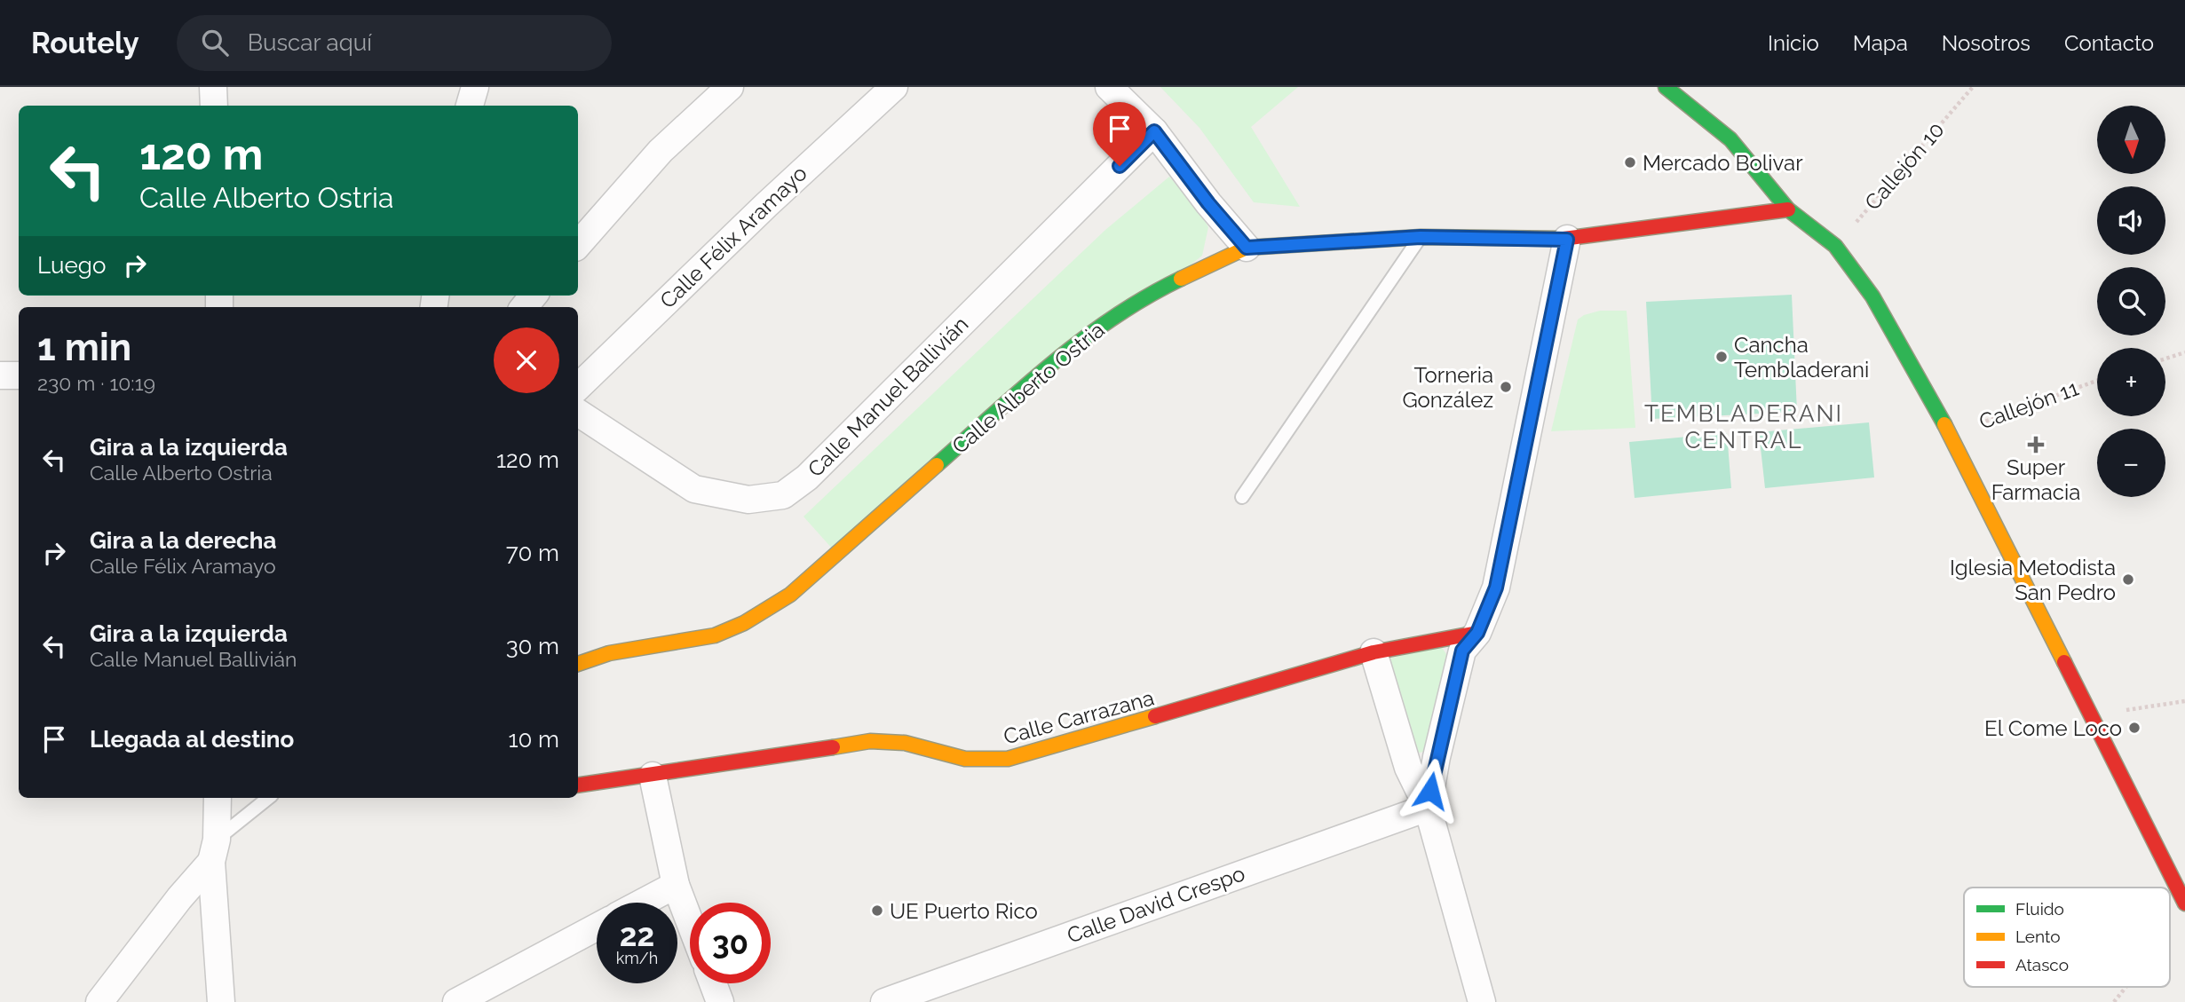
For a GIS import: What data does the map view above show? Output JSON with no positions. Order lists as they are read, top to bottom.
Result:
{
  "streets": {
    "street": [
      "Calle Félix Aramayo",
      "Calle Alberto Ostria",
      "Calle Manuel Ballivián",
      "Calle Carrazana",
      "Calle David Crespo"
    ],
    "path": ["Callejón 10", "Callejón 11"]
  },
  "districts": ["TEMBLADERANI CENTRAL"],
  "places": {
    "other": [
      "Mercado Bolivar",
      "Cancha Tembladerani",
      "Torneria González",
      "Iglesia Metodista San Pedro",
      "El Come Loco",
      "UE Puerto Rico"
    ],
    "health": ["Super Farmacia"]
  },
  "legend": ["Fluido", "Lento", "Atasco"],
  "north": "bottom",
  "page": {
    "header": "Routely",
    "search": "Buscar aquí",
    "nav": [
      "Inicio",
      "Mapa",
      "Nosotros",
      "Contacto"
    ],
    "map_buttons": ["+", "−"],
    "turn": ["120 m", "Calle Alberto Ostria"],
    "then": "Luego",
    "heading": ["1 min", "230 m · 10:19"],
    "list": [
      {
        "name": "Gira a la izquierda",
        "note": "Calle Alberto Ostria",
        "value": "120 m"
      },
      {
        "name": "Gira a la derecha",
        "note": "Calle Félix Aramayo",
        "value": "70 m"
      },
      {
        "name": "Gira a la izquierda",
        "note": "Calle Manuel Ballivián",
        "value": "30 m"
      },
      {
        "name": "Llegada al destino",
        "value": "10 m"
      }
    ],
    "speed": "22 km/h",
    "limit": "30"
  }
}
